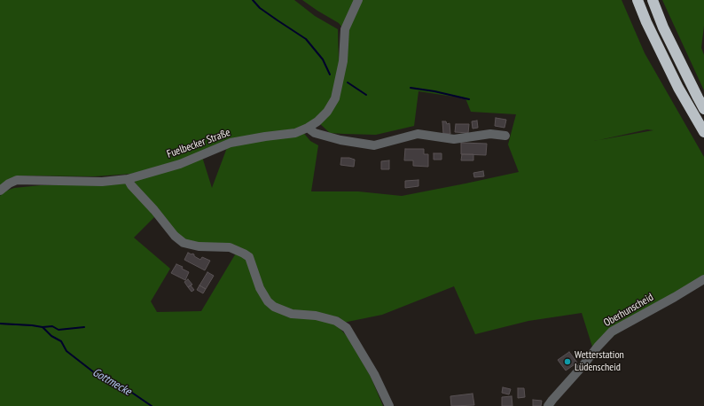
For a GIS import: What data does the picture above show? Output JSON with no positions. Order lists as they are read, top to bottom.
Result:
{
  "streets": {
    "street": ["Fuelbecker Straße", "Oberhunscheid"]
  },
  "water": ["Gottmecke"],
  "places": ["Wetterstation Lüdenscheid"]
}
